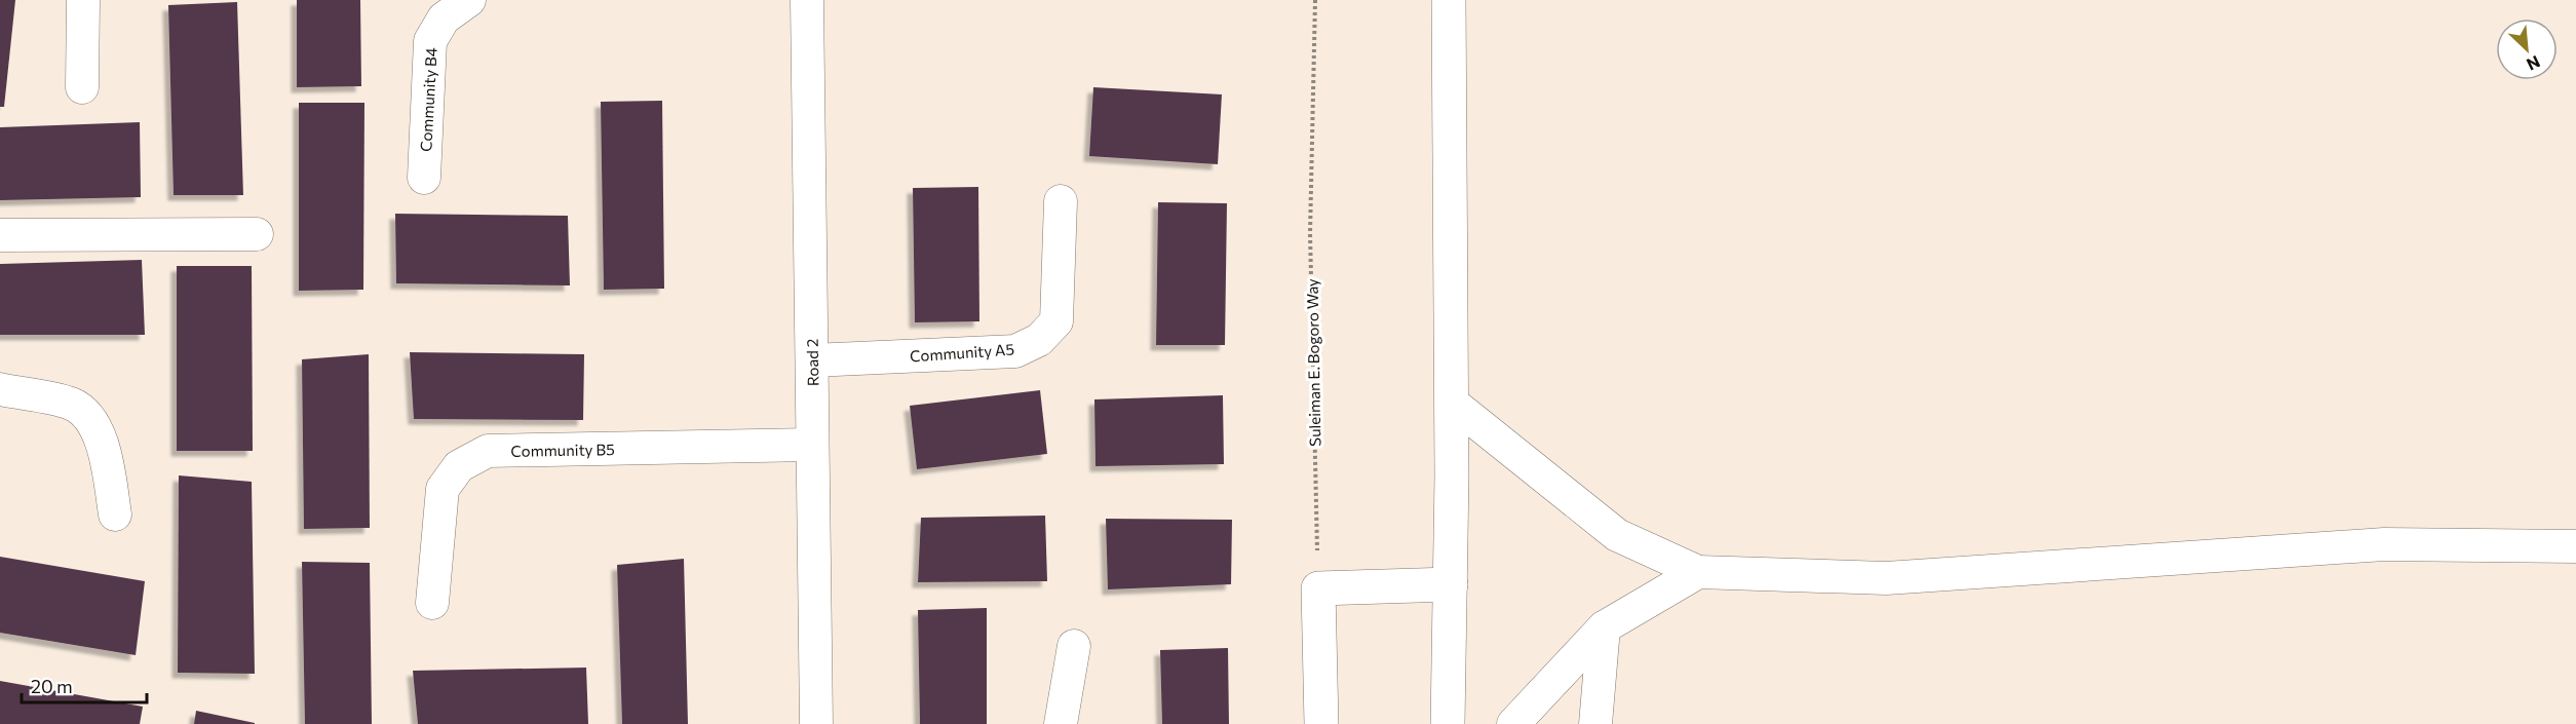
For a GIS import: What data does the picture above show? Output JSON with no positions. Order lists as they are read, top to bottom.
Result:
{
  "streets": {
    "street": [
      "Community B4",
      "Community A5",
      "Road 2",
      "Community B5"
    ],
    "path": ["Suleiman E. Bogoro Way"]
  },
  "crossings": [
    ["Community A5", "Road 2"],
    ["Road 2", "Community B5"]
  ],
  "scale_bar": "20 m",
  "north": "bottom right"
}
